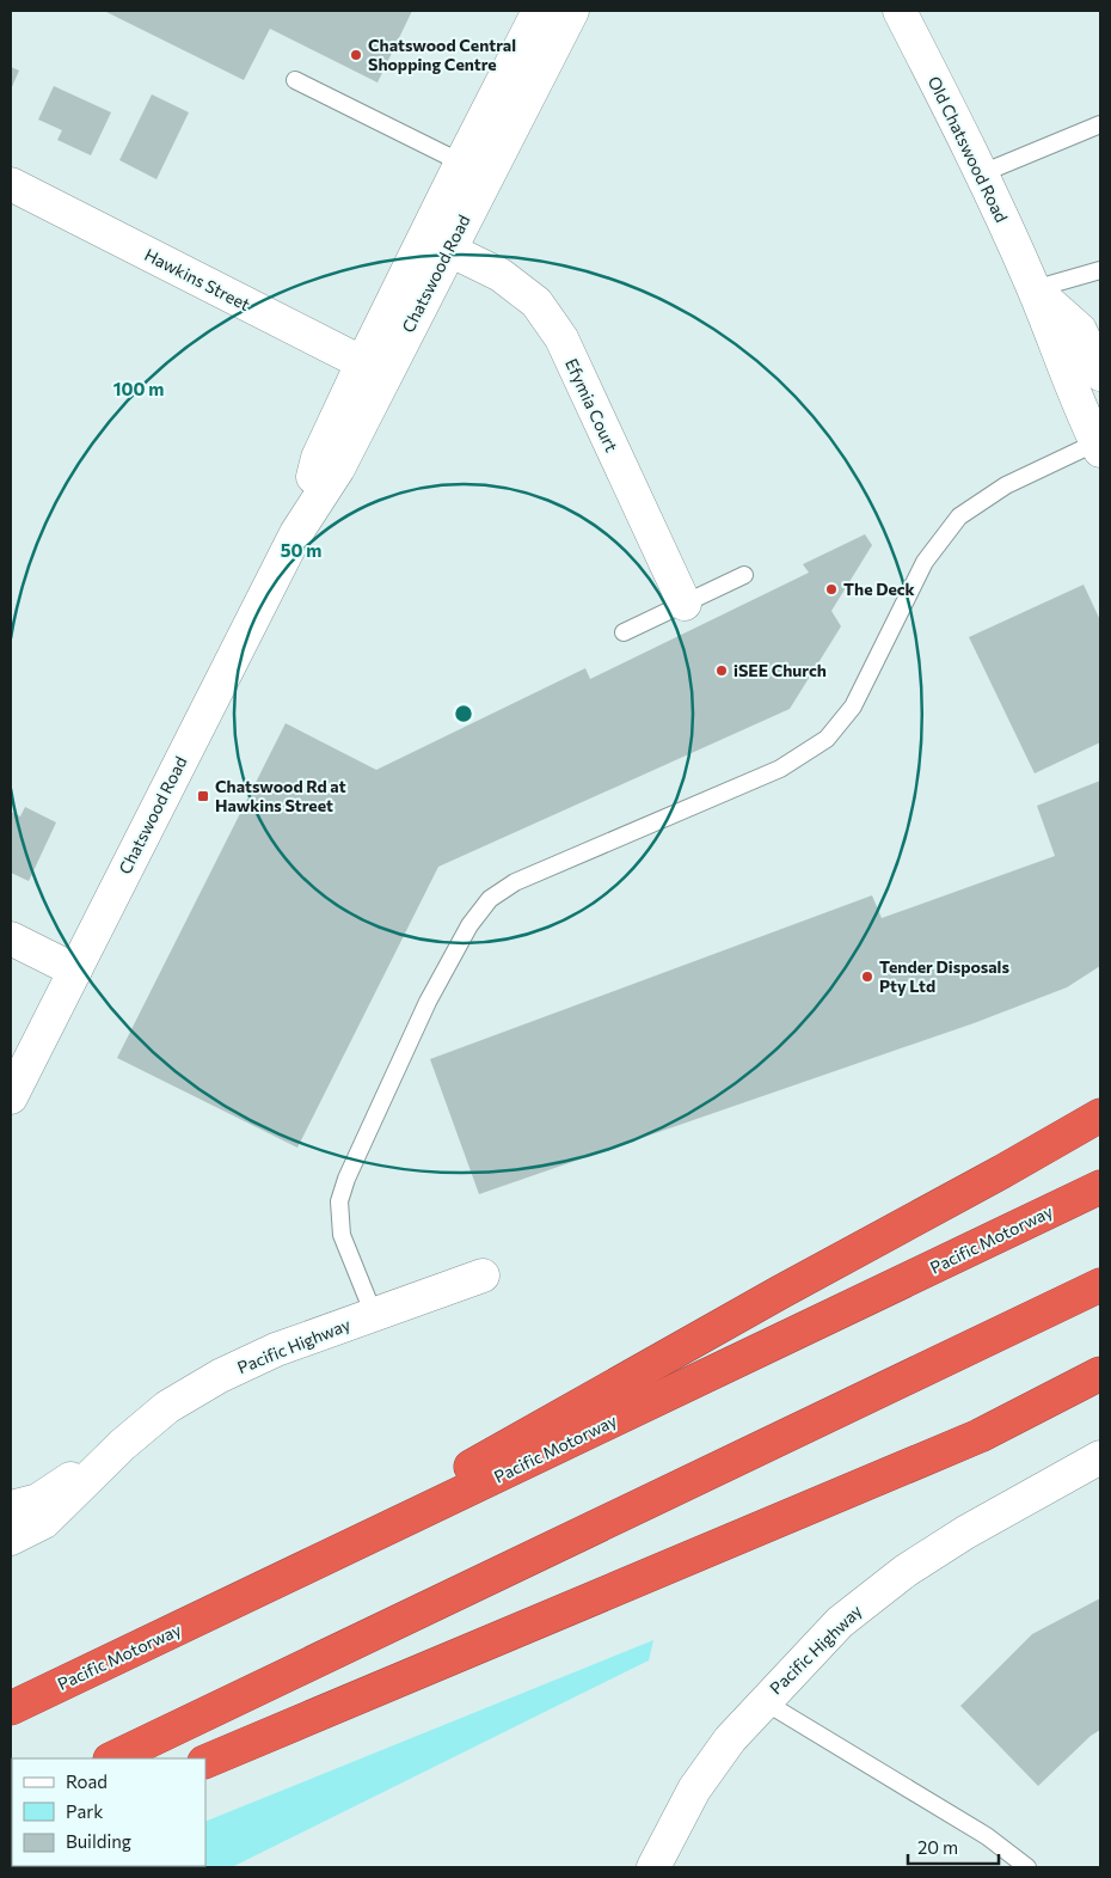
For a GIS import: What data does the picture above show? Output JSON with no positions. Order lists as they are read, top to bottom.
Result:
{
  "streets": {
    "highway": ["Pacific Motorway"],
    "main road": [
      "Old Chatswood Road",
      "Chatswood Road",
      "Hawkins Street",
      "Efymia Court",
      "Pacific Highway"
    ]
  },
  "crossings": [
    ["Chatswood Road", "Hawkins Street"],
    ["Chatswood Road", "Efymia Court"]
  ],
  "places": {
    "other": [
      "Chatswood Central Shopping Centre",
      "The Deck",
      "iSEE Church",
      "Tender Disposals Pty Ltd"
    ],
    "transit": ["Chatswood Rd at Hawkins Street"]
  },
  "legend": ["Road", "Park", "Building"],
  "scale_bar": "20 m",
  "rings": ["100 m", "50 m"]
}
